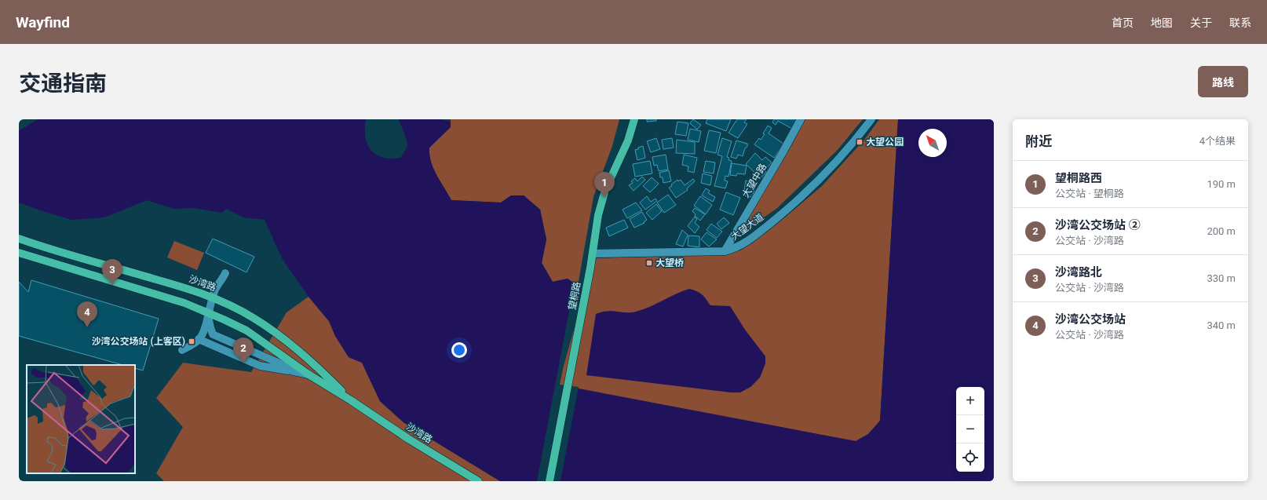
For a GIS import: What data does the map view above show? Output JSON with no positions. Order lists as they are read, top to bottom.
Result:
{
  "streets": {
    "main road": ["沙湾路", "望桐路"],
    "street": ["大望中路", "大望大道"]
  },
  "crossings": [
    ["大望中路", "大望大道"],
    ["大望大道", "望桐路"]
  ],
  "places": {
    "transit": ["大望公园", "大望桥", "沙湾公交场站 (上客区)"]
  },
  "north": "top left",
  "page": {
    "header": "Wayfind",
    "nav": [
      "首页",
      "地图",
      "关于",
      "联系"
    ],
    "title": "交通指南",
    "buttons": "路线",
    "heading": ["附近", "4个结果"],
    "list": [
      {
        "mark": "1",
        "name": "望桐路西",
        "note": "公交站 · 望桐路",
        "value": "190 m"
      },
      {
        "mark": "2",
        "name": "沙湾公交场站 ②",
        "note": "公交站 · 沙湾路",
        "value": "200 m"
      },
      {
        "mark": "3",
        "name": "沙湾路北",
        "note": "公交站 · 沙湾路",
        "value": "330 m"
      },
      {
        "mark": "4",
        "name": "沙湾公交场站",
        "note": "公交站 · 沙湾路",
        "value": "340 m"
      }
    ],
    "pins": [
      "1",
      "3",
      "4",
      "2"
    ],
    "map_buttons": ["+", "−"]
  }
}
